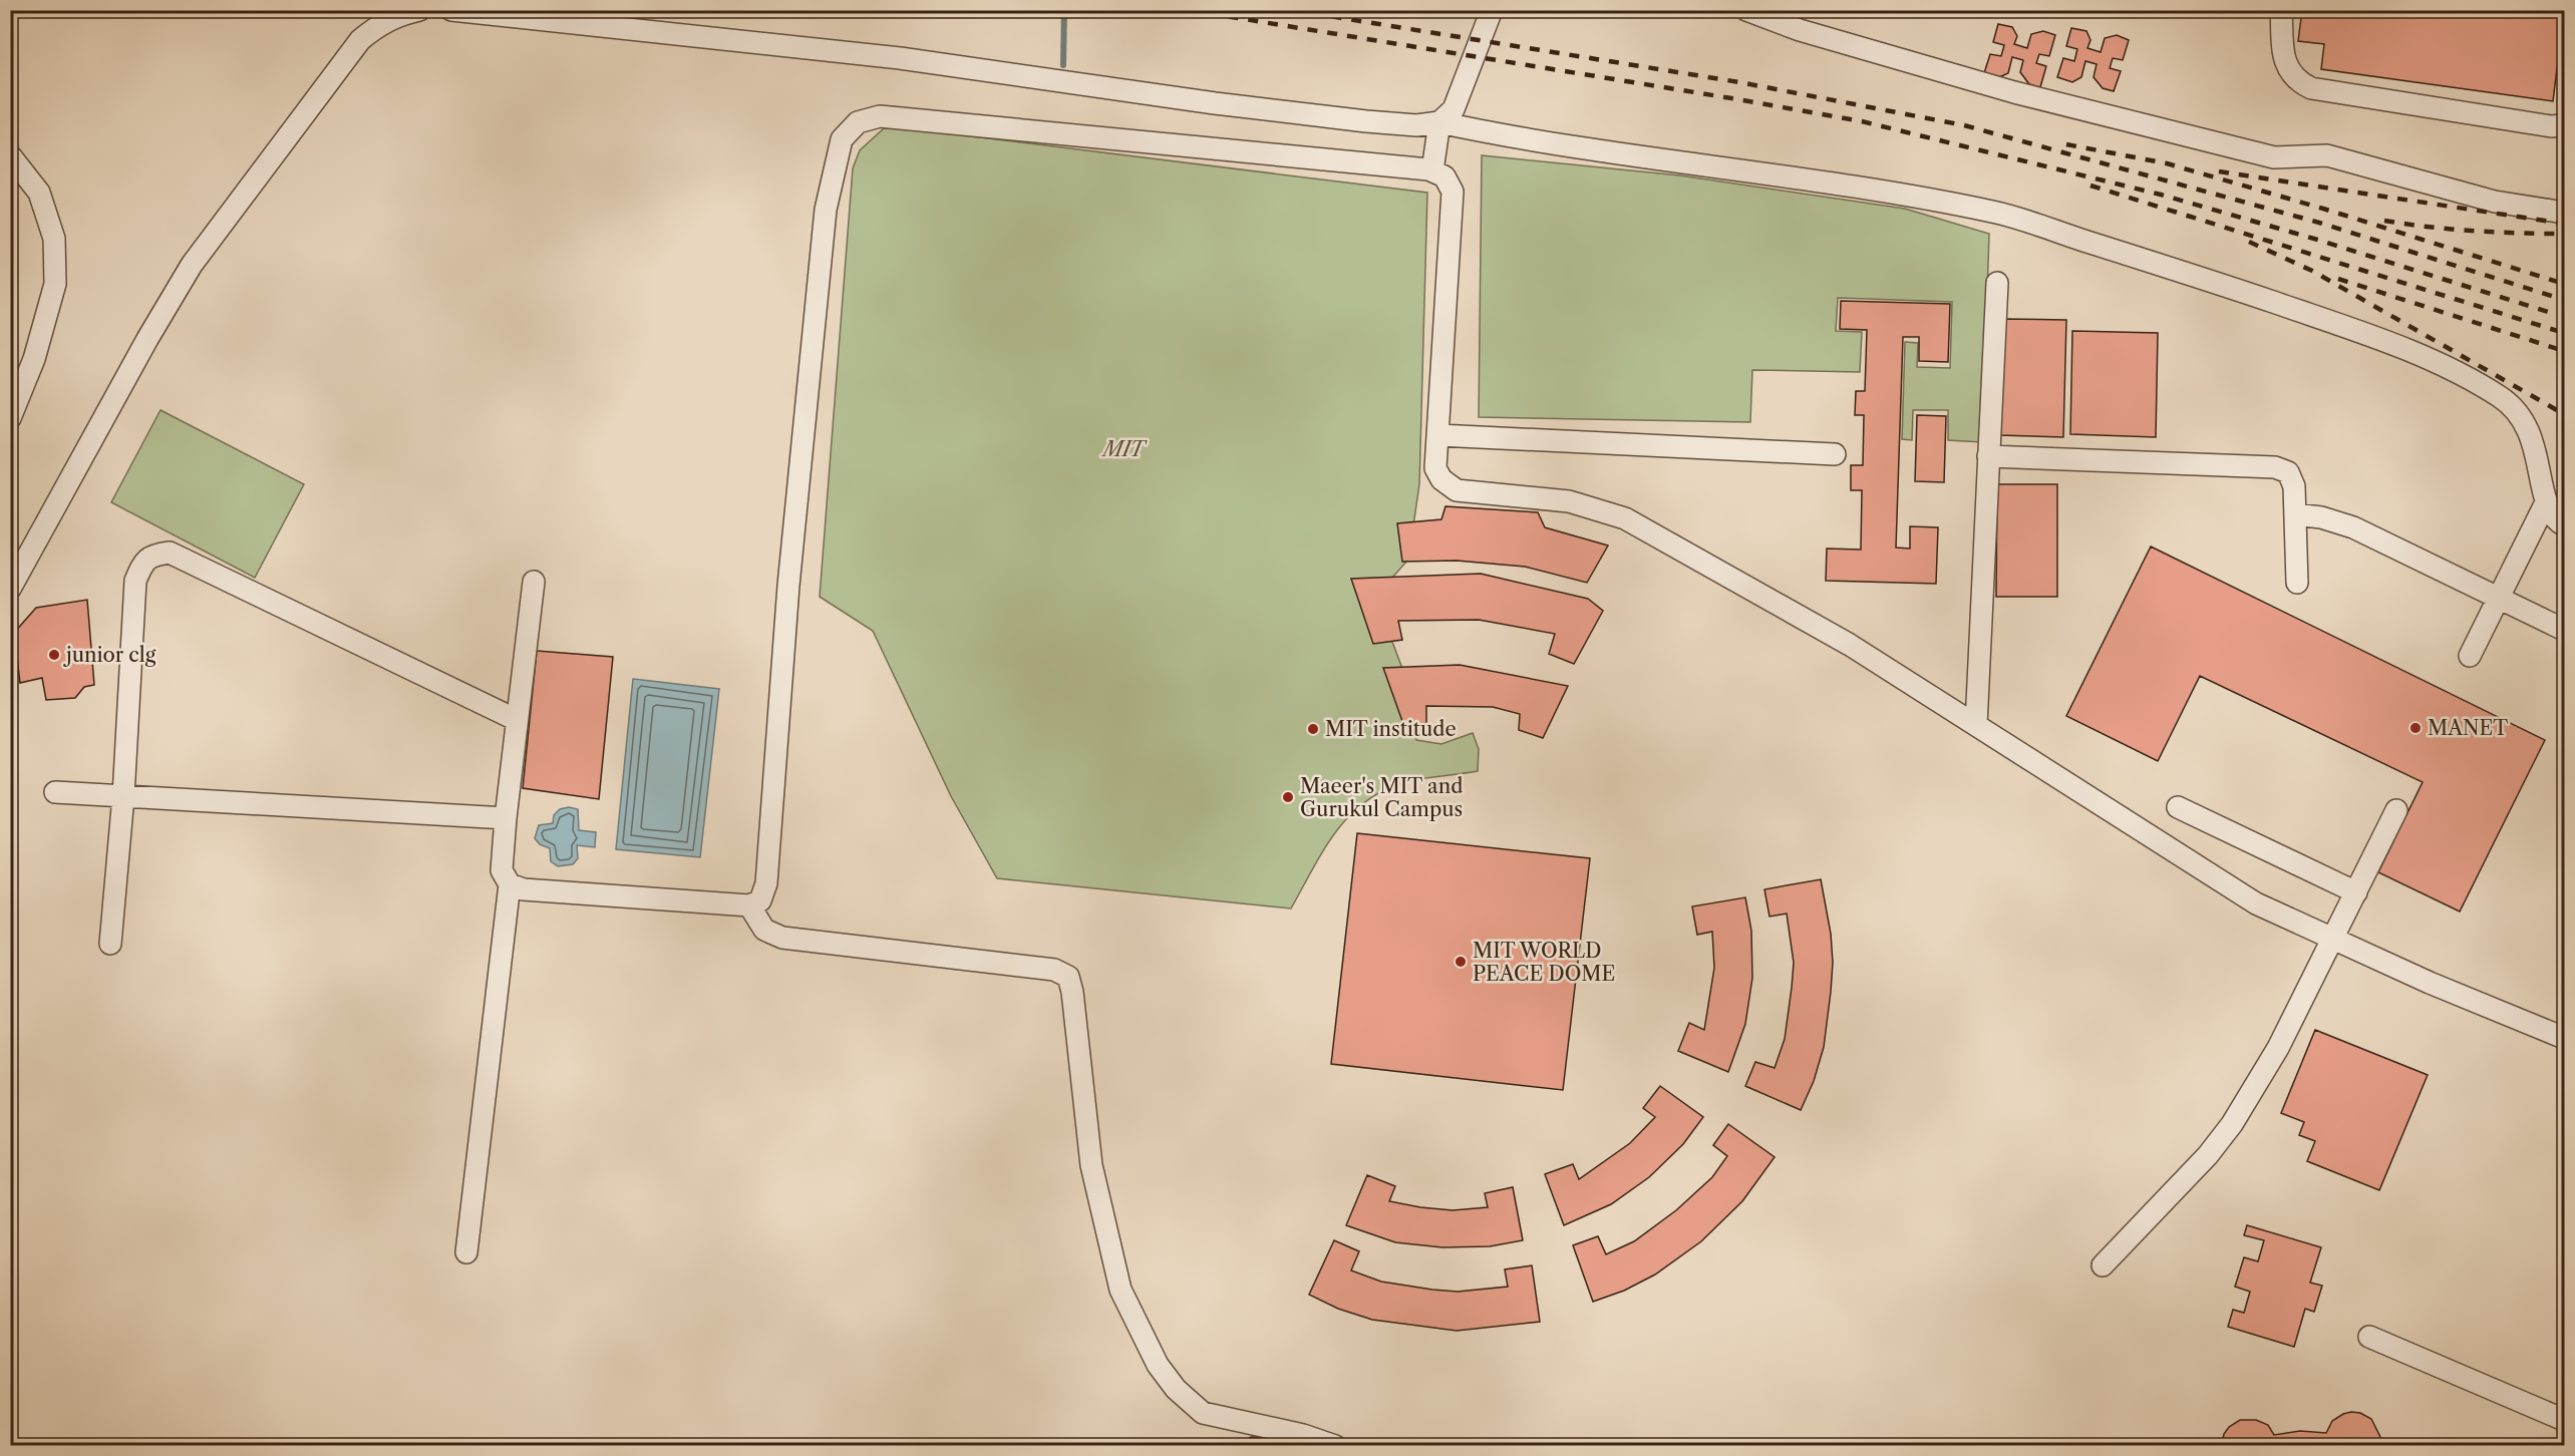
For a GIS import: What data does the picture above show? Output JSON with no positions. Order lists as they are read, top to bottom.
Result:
{
  "parks": ["MIT"],
  "places": [
    "junior clg",
    "MANET",
    "MIT institude",
    "Maeer's MIT and Gurukul Campus",
    "MIT WORLD PEACE DOME"
  ]
}
